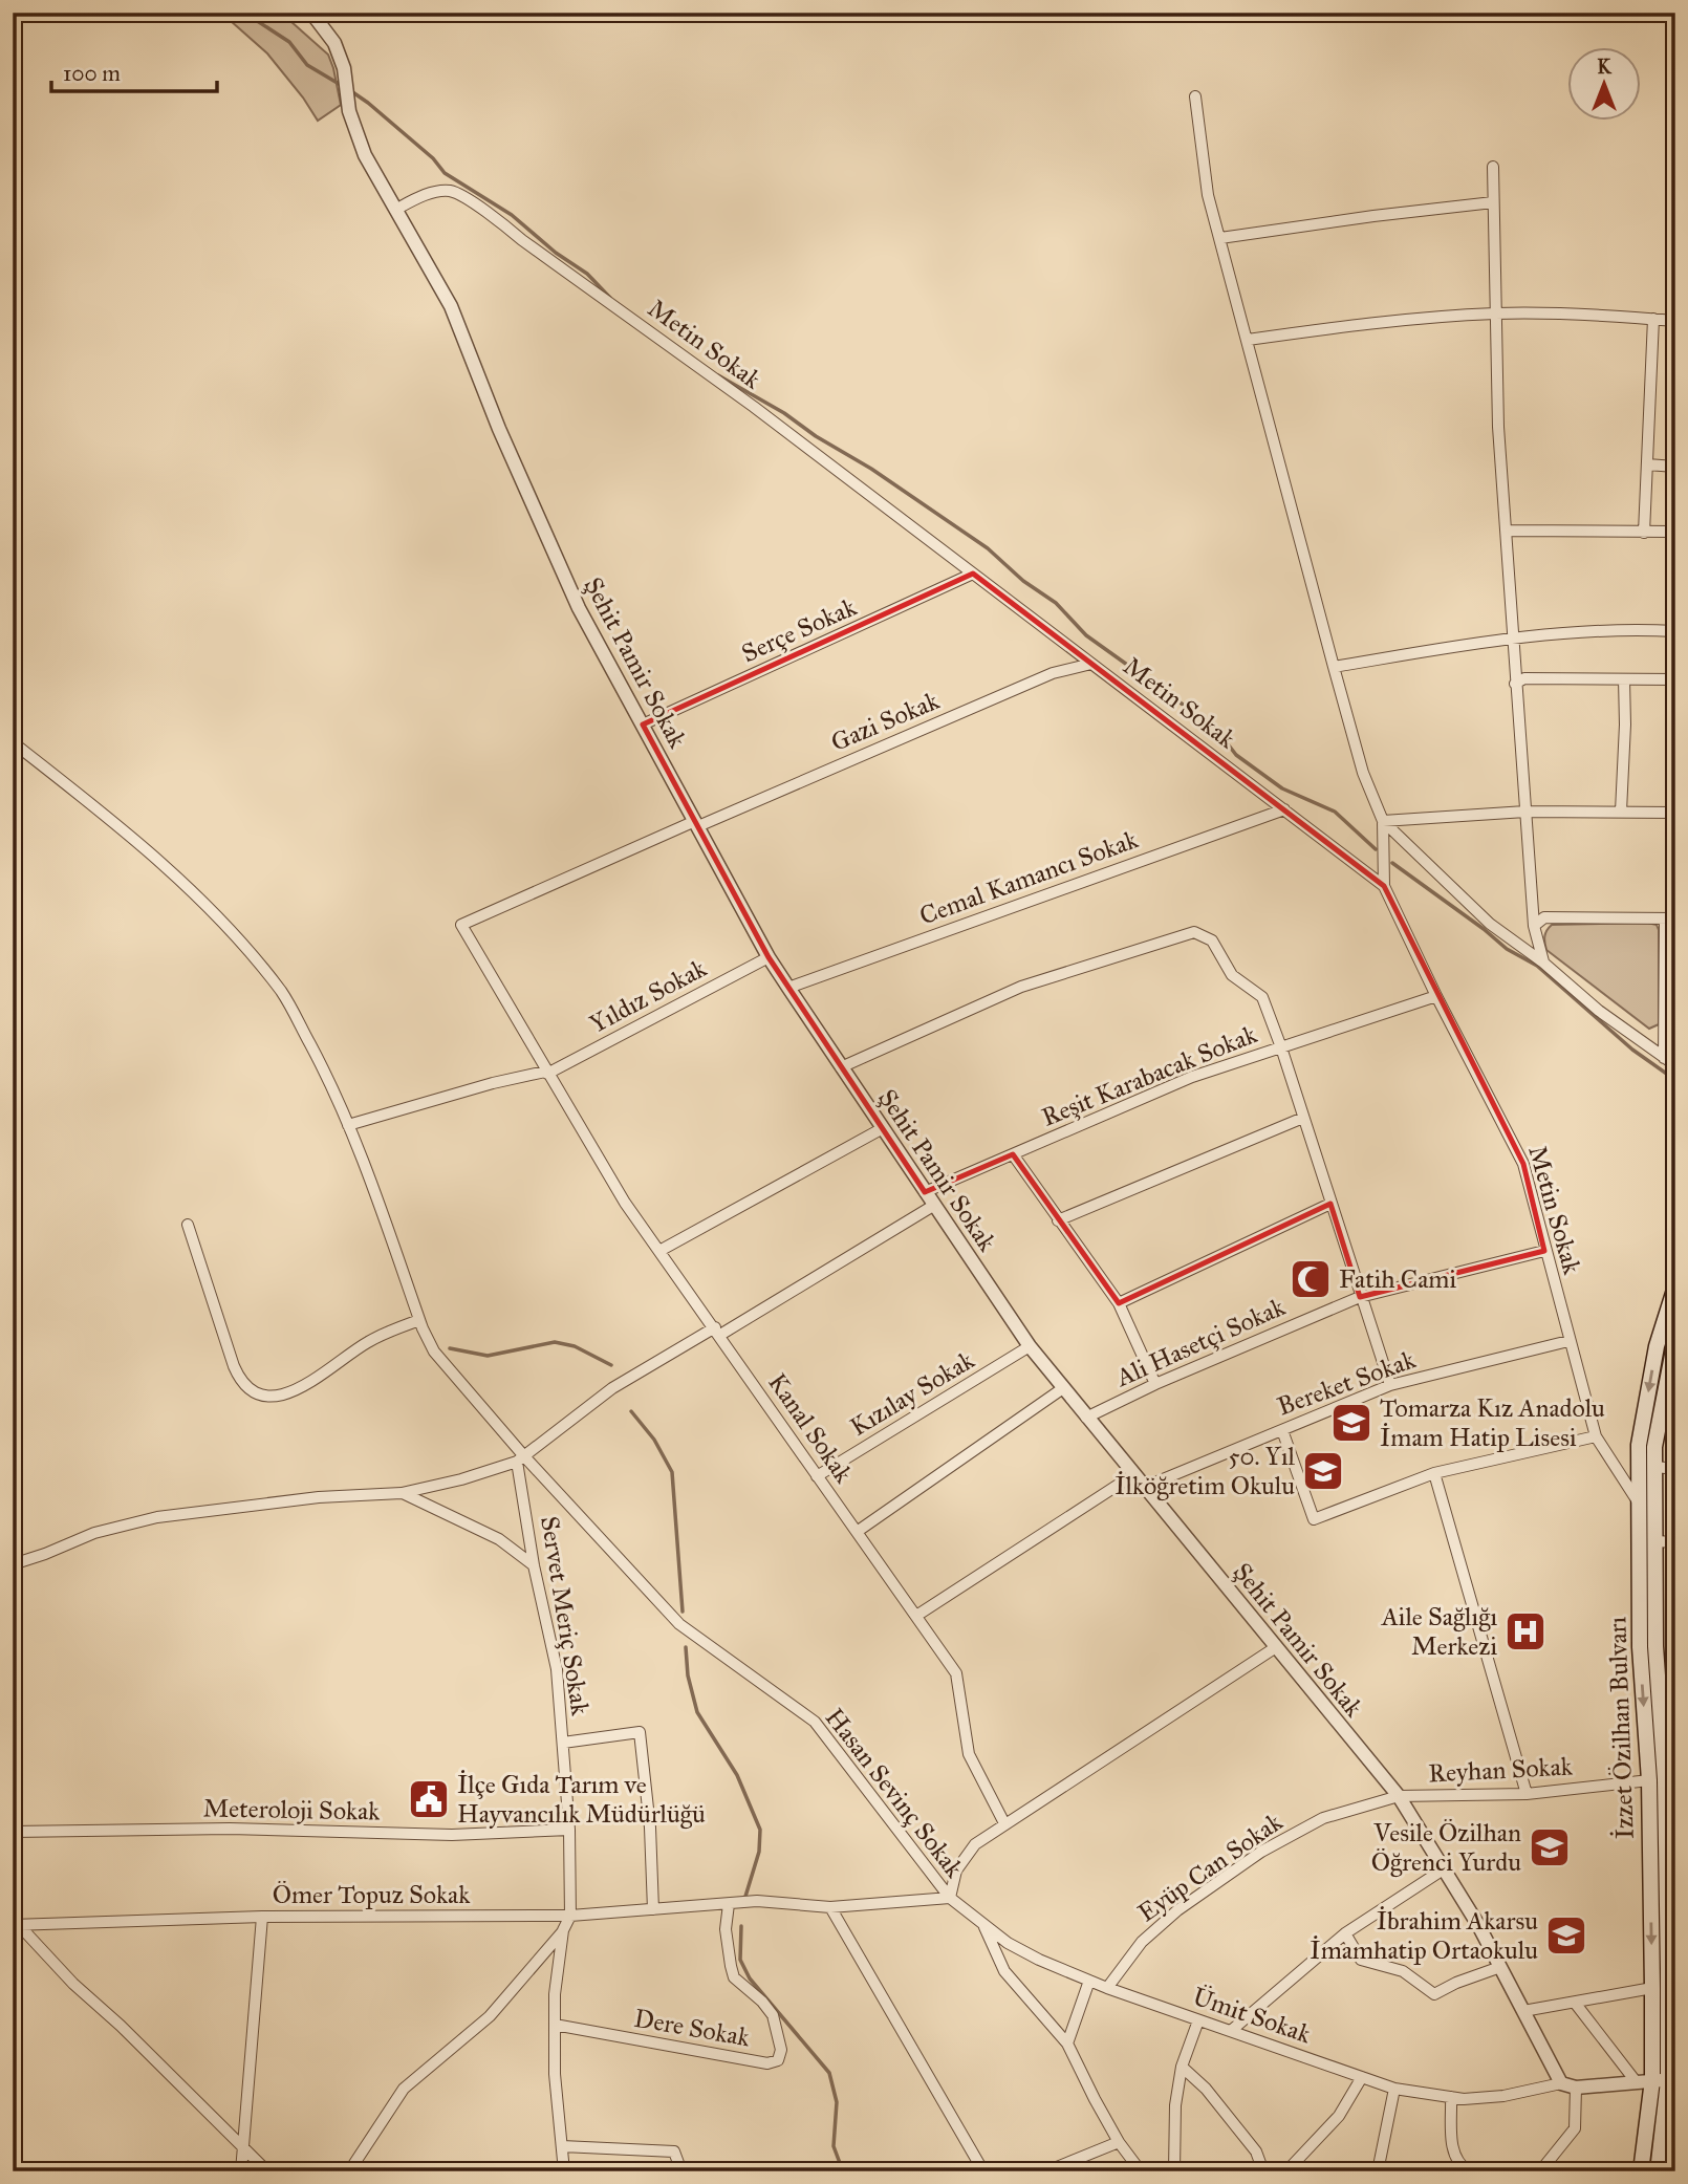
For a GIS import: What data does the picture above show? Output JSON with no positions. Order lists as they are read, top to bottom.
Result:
{
  "streets": {
    "main road": ["İzzet Özilhan Bulvarı"],
    "street": [
      "Metin Sokak",
      "Serçe Sokak",
      "Şehit Pamir Sokak",
      "Gazi Sokak",
      "Cemal Kamancı Sokak",
      "Yıldız Sokak",
      "Reşit Karabacak Sokak",
      "Ali Hasetçi Sokak",
      "Bereket Sokak",
      "Kızılay Sokak",
      "Kanal Sokak",
      "Servet Meriç Sokak",
      "Reyhan Sokak",
      "Hasan Sevinç Sokak",
      "Meteroloji Sokak",
      "Eyüp Can Sokak",
      "Ömer Topuz Sokak",
      "Ümit Sokak",
      "Dere Sokak"
    ]
  },
  "crossings": [
    ["Metin Sokak", "Serçe Sokak"],
    ["Metin Sokak", "Şehit Pamir Sokak"],
    ["Metin Sokak", "Gazi Sokak"],
    ["Metin Sokak", "Cemal Kamancı Sokak"],
    ["Metin Sokak", "Reşit Karabacak Sokak"],
    ["Metin Sokak", "Ali Hasetçi Sokak"],
    ["Metin Sokak", "Bereket Sokak"],
    ["Metin Sokak", "İzzet Özilhan Bulvarı"],
    ["Serçe Sokak", "Şehit Pamir Sokak"],
    ["Şehit Pamir Sokak", "Gazi Sokak"],
    ["Şehit Pamir Sokak", "Cemal Kamancı Sokak"],
    ["Şehit Pamir Sokak", "Yıldız Sokak"],
    ["Şehit Pamir Sokak", "Reşit Karabacak Sokak"],
    ["Şehit Pamir Sokak", "Ali Hasetçi Sokak"],
    ["Şehit Pamir Sokak", "Bereket Sokak"],
    ["Şehit Pamir Sokak", "Kızılay Sokak"],
    ["Şehit Pamir Sokak", "Reyhan Sokak"],
    ["Şehit Pamir Sokak", "Eyüp Can Sokak"],
    ["Şehit Pamir Sokak", "Ümit Sokak"],
    ["Gazi Sokak", "Kanal Sokak"],
    ["Yıldız Sokak", "Kanal Sokak"],
    ["Kızılay Sokak", "Kanal Sokak"],
    ["Servet Meriç Sokak", "Hasan Sevinç Sokak"],
    ["Servet Meriç Sokak", "Meteroloji Sokak"],
    ["Servet Meriç Sokak", "Ömer Topuz Sokak"],
    ["Servet Meriç Sokak", "Dere Sokak"],
    ["İzzet Özilhan Bulvarı", "Reyhan Sokak"],
    ["Reyhan Sokak", "Eyüp Can Sokak"],
    ["Hasan Sevinç Sokak", "Ömer Topuz Sokak"],
    ["Hasan Sevinç Sokak", "Ümit Sokak"],
    ["Eyüp Can Sokak", "Ümit Sokak"],
    ["Ömer Topuz Sokak", "Ümit Sokak"],
    ["Ömer Topuz Sokak", "Dere Sokak"]
  ],
  "places": {
    "mosque": ["Fatih Cami"],
    "school or university": [
      "Tomarza Kız Anadolu İmam Hatip Lisesi",
      "50. Yıl İlköğretim Okulu",
      "Vesile Özilhan Öğrenci Yurdu",
      "İbrahim Akarsu İmamhatip Ortaokulu"
    ],
    "hospital": ["Aile Sağlığı Merkezi"],
    "public building": ["İlçe Gıda Tarım ve Hayvancılık Müdürlüğü"]
  },
  "scale_bar": "100 m",
  "north": "top"
}
